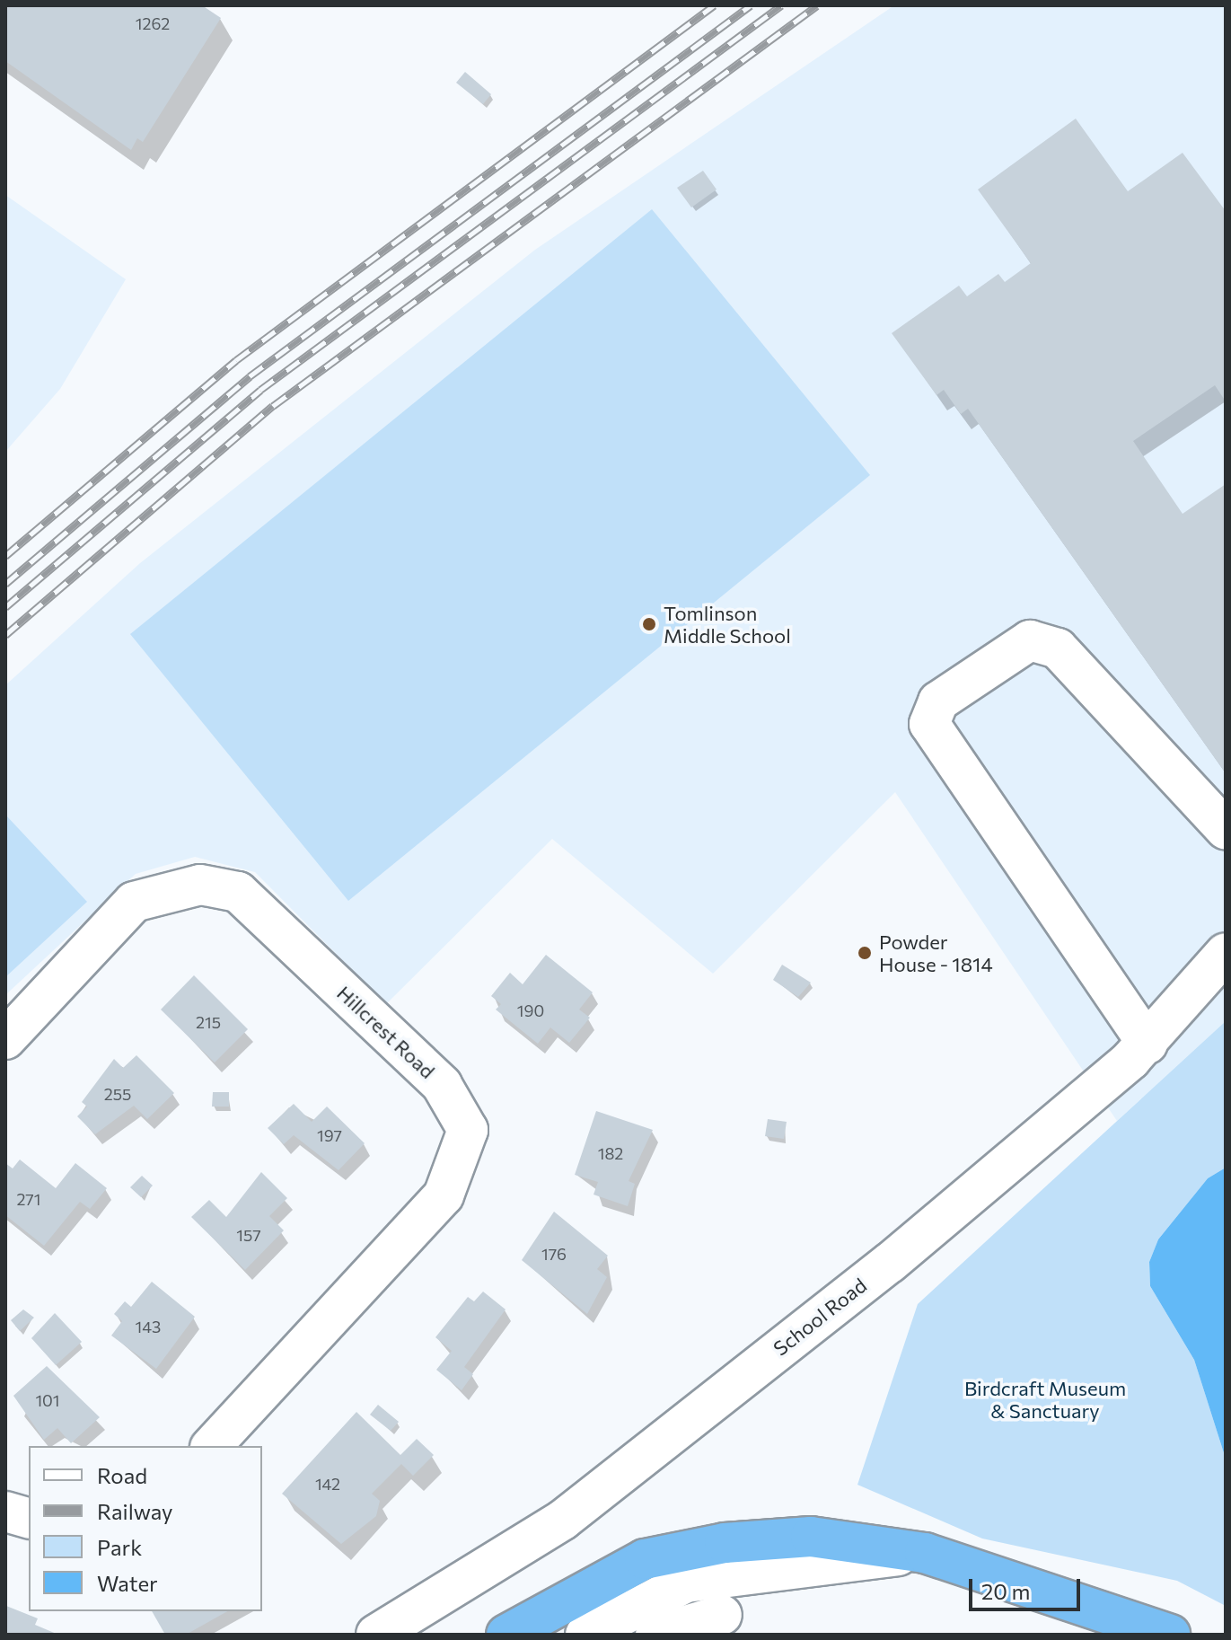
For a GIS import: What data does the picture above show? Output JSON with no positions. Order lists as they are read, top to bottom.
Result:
{
  "streets": {
    "street": ["Hillcrest Road", "School Road"]
  },
  "parks": ["Birdcraft Museum & Sanctuary"],
  "places": ["Tomlinson Middle School", "Powder House - 1814"],
  "house_numbers": [
    "1262",
    "190",
    "215",
    "255",
    "197",
    "182",
    "271",
    "157",
    "176",
    "143",
    "101",
    "142"
  ],
  "legend": [
    "Road",
    "Railway",
    "Park",
    "Water"
  ],
  "scale_bar": "20 m"
}
